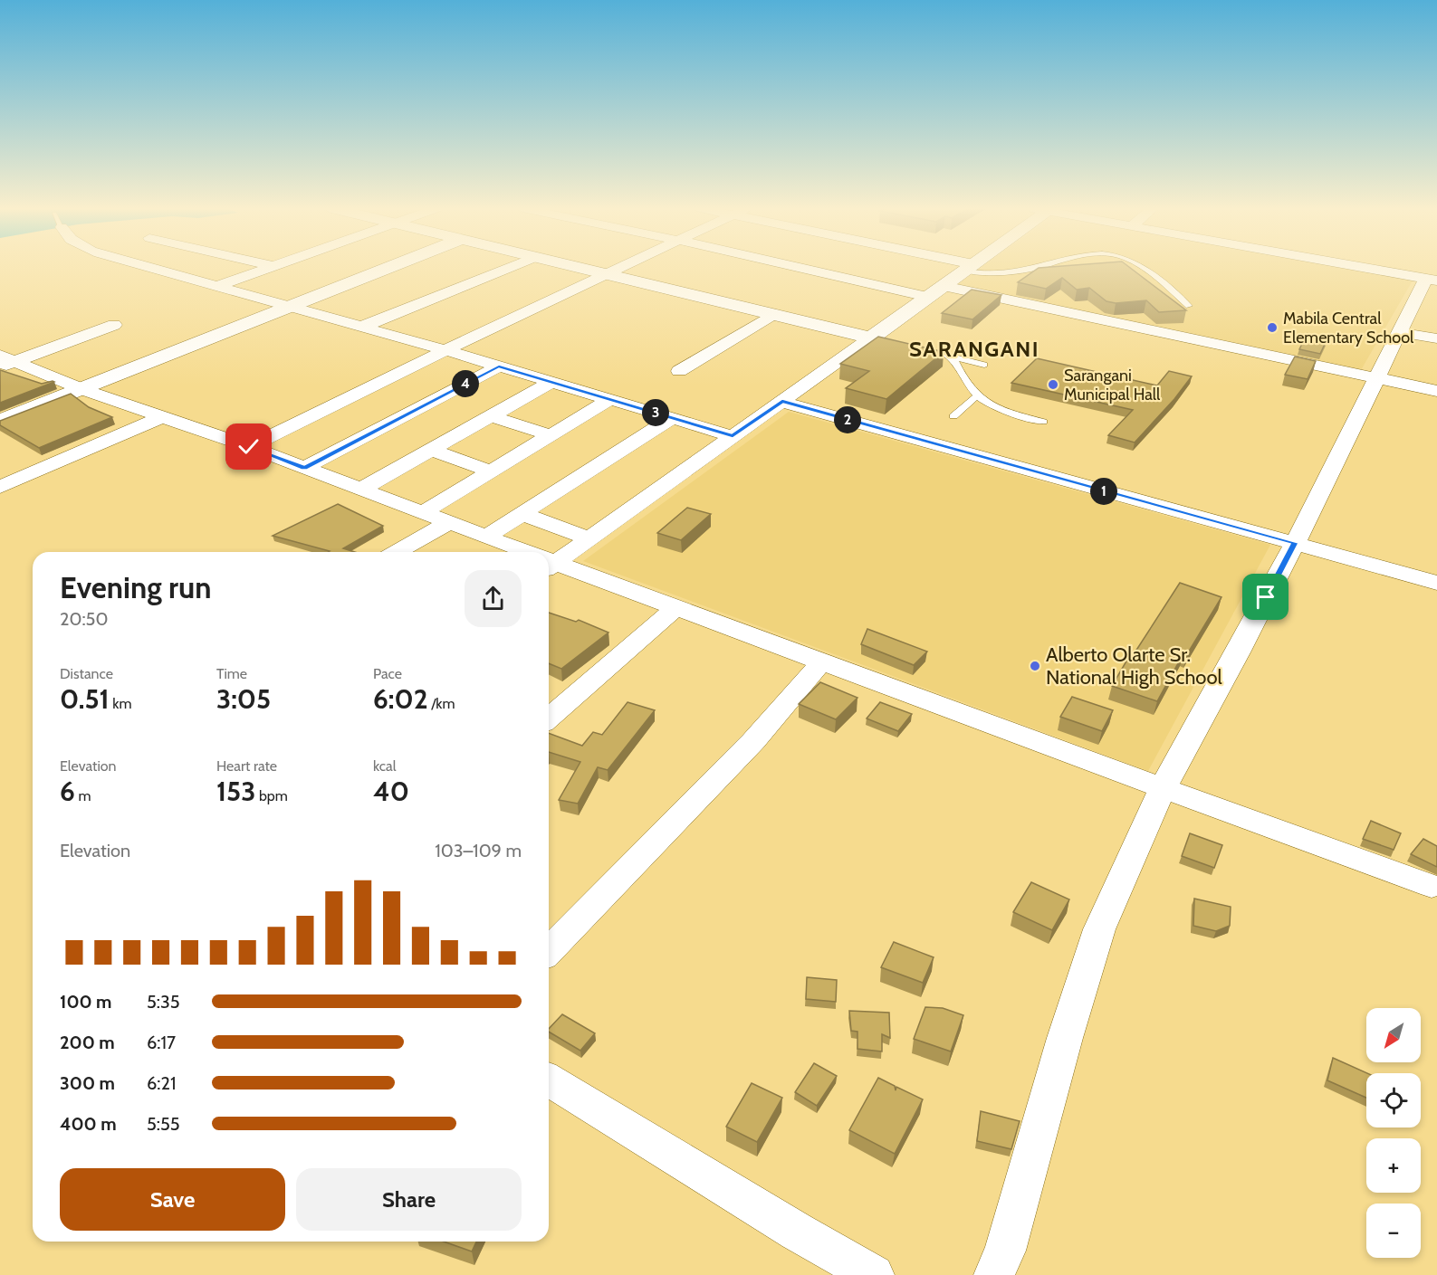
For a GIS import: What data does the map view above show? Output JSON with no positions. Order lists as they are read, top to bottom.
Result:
{
  "districts": ["SARANGANI"],
  "places": ["Mabila Central Elementary School", "Sarangani Municipal Hall", "Alberto Olarte Sr. National High School"],
  "north": "bottom left",
  "page": {
    "pins": [
      "4",
      "3",
      "2",
      "1"
    ],
    "heading": ["Evening run", "20:50"],
    "stats": [
      ["Distance", "0.51 km"],
      ["Time", "3:05"],
      ["Pace", "6:02 /km"],
      ["Elevation", "6 m"],
      ["Heart rate", "153 bpm"],
      ["kcal", "40"]
    ],
    "chart": ["Elevation", "103–109 m"],
    "list": [
      {
        "name": "100 m",
        "note": "5:35"
      },
      {
        "name": "200 m",
        "note": "6:17"
      },
      {
        "name": "300 m",
        "note": "6:21"
      },
      {
        "name": "400 m",
        "note": "5:55"
      }
    ],
    "map_buttons": ["+", "−"],
    "buttons": ["Save", "Share"]
  }
}
